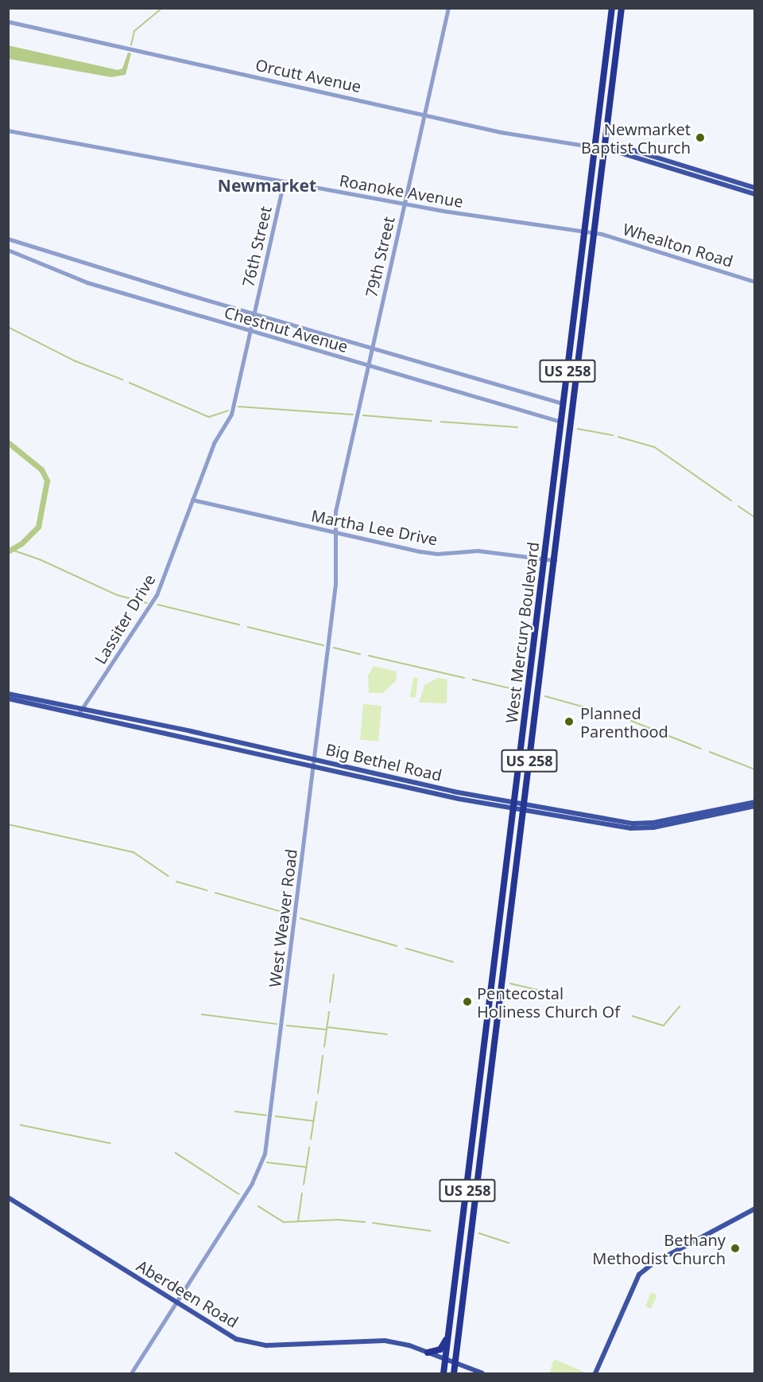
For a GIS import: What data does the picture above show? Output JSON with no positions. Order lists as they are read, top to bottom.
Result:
{
  "streets": {
    "highway": ["US 258", "West Mercury Boulevard"],
    "main road": ["Orcutt Avenue", "Big Bethel Road", "Aberdeen Road"],
    "street": [
      "Roanoke Avenue",
      "Whealton Road",
      "76th Street",
      "79th Street",
      "Chestnut Avenue",
      "Martha Lee Drive",
      "Lassiter Drive",
      "West Weaver Road"
    ]
  },
  "crossings": [
    ["Orcutt Avenue", "79th Street"],
    ["Orcutt Avenue", "West Mercury Boulevard"],
    ["Roanoke Avenue", "Whealton Road"],
    ["Roanoke Avenue", "76th Street"],
    ["Roanoke Avenue", "79th Street"],
    ["Roanoke Avenue", "West Mercury Boulevard"],
    ["Whealton Road", "West Mercury Boulevard"],
    ["76th Street", "Chestnut Avenue"],
    ["76th Street", "Lassiter Drive"],
    ["79th Street", "Chestnut Avenue"],
    ["79th Street", "West Weaver Road"],
    ["Chestnut Avenue", "West Mercury Boulevard"],
    ["Martha Lee Drive", "Lassiter Drive"],
    ["Martha Lee Drive", "West Mercury Boulevard"],
    ["Martha Lee Drive", "West Weaver Road"],
    ["Lassiter Drive", "Big Bethel Road"],
    ["West Mercury Boulevard", "Big Bethel Road"],
    ["West Mercury Boulevard", "Aberdeen Road"],
    ["Big Bethel Road", "West Weaver Road"],
    ["West Weaver Road", "Aberdeen Road"]
  ],
  "districts": ["Newmarket"],
  "places": [
    "Newmarket Baptist Church",
    "Planned Parenthood",
    "Pentecostal Holiness Church Of",
    "Bethany Methodist Church"
  ]
}
